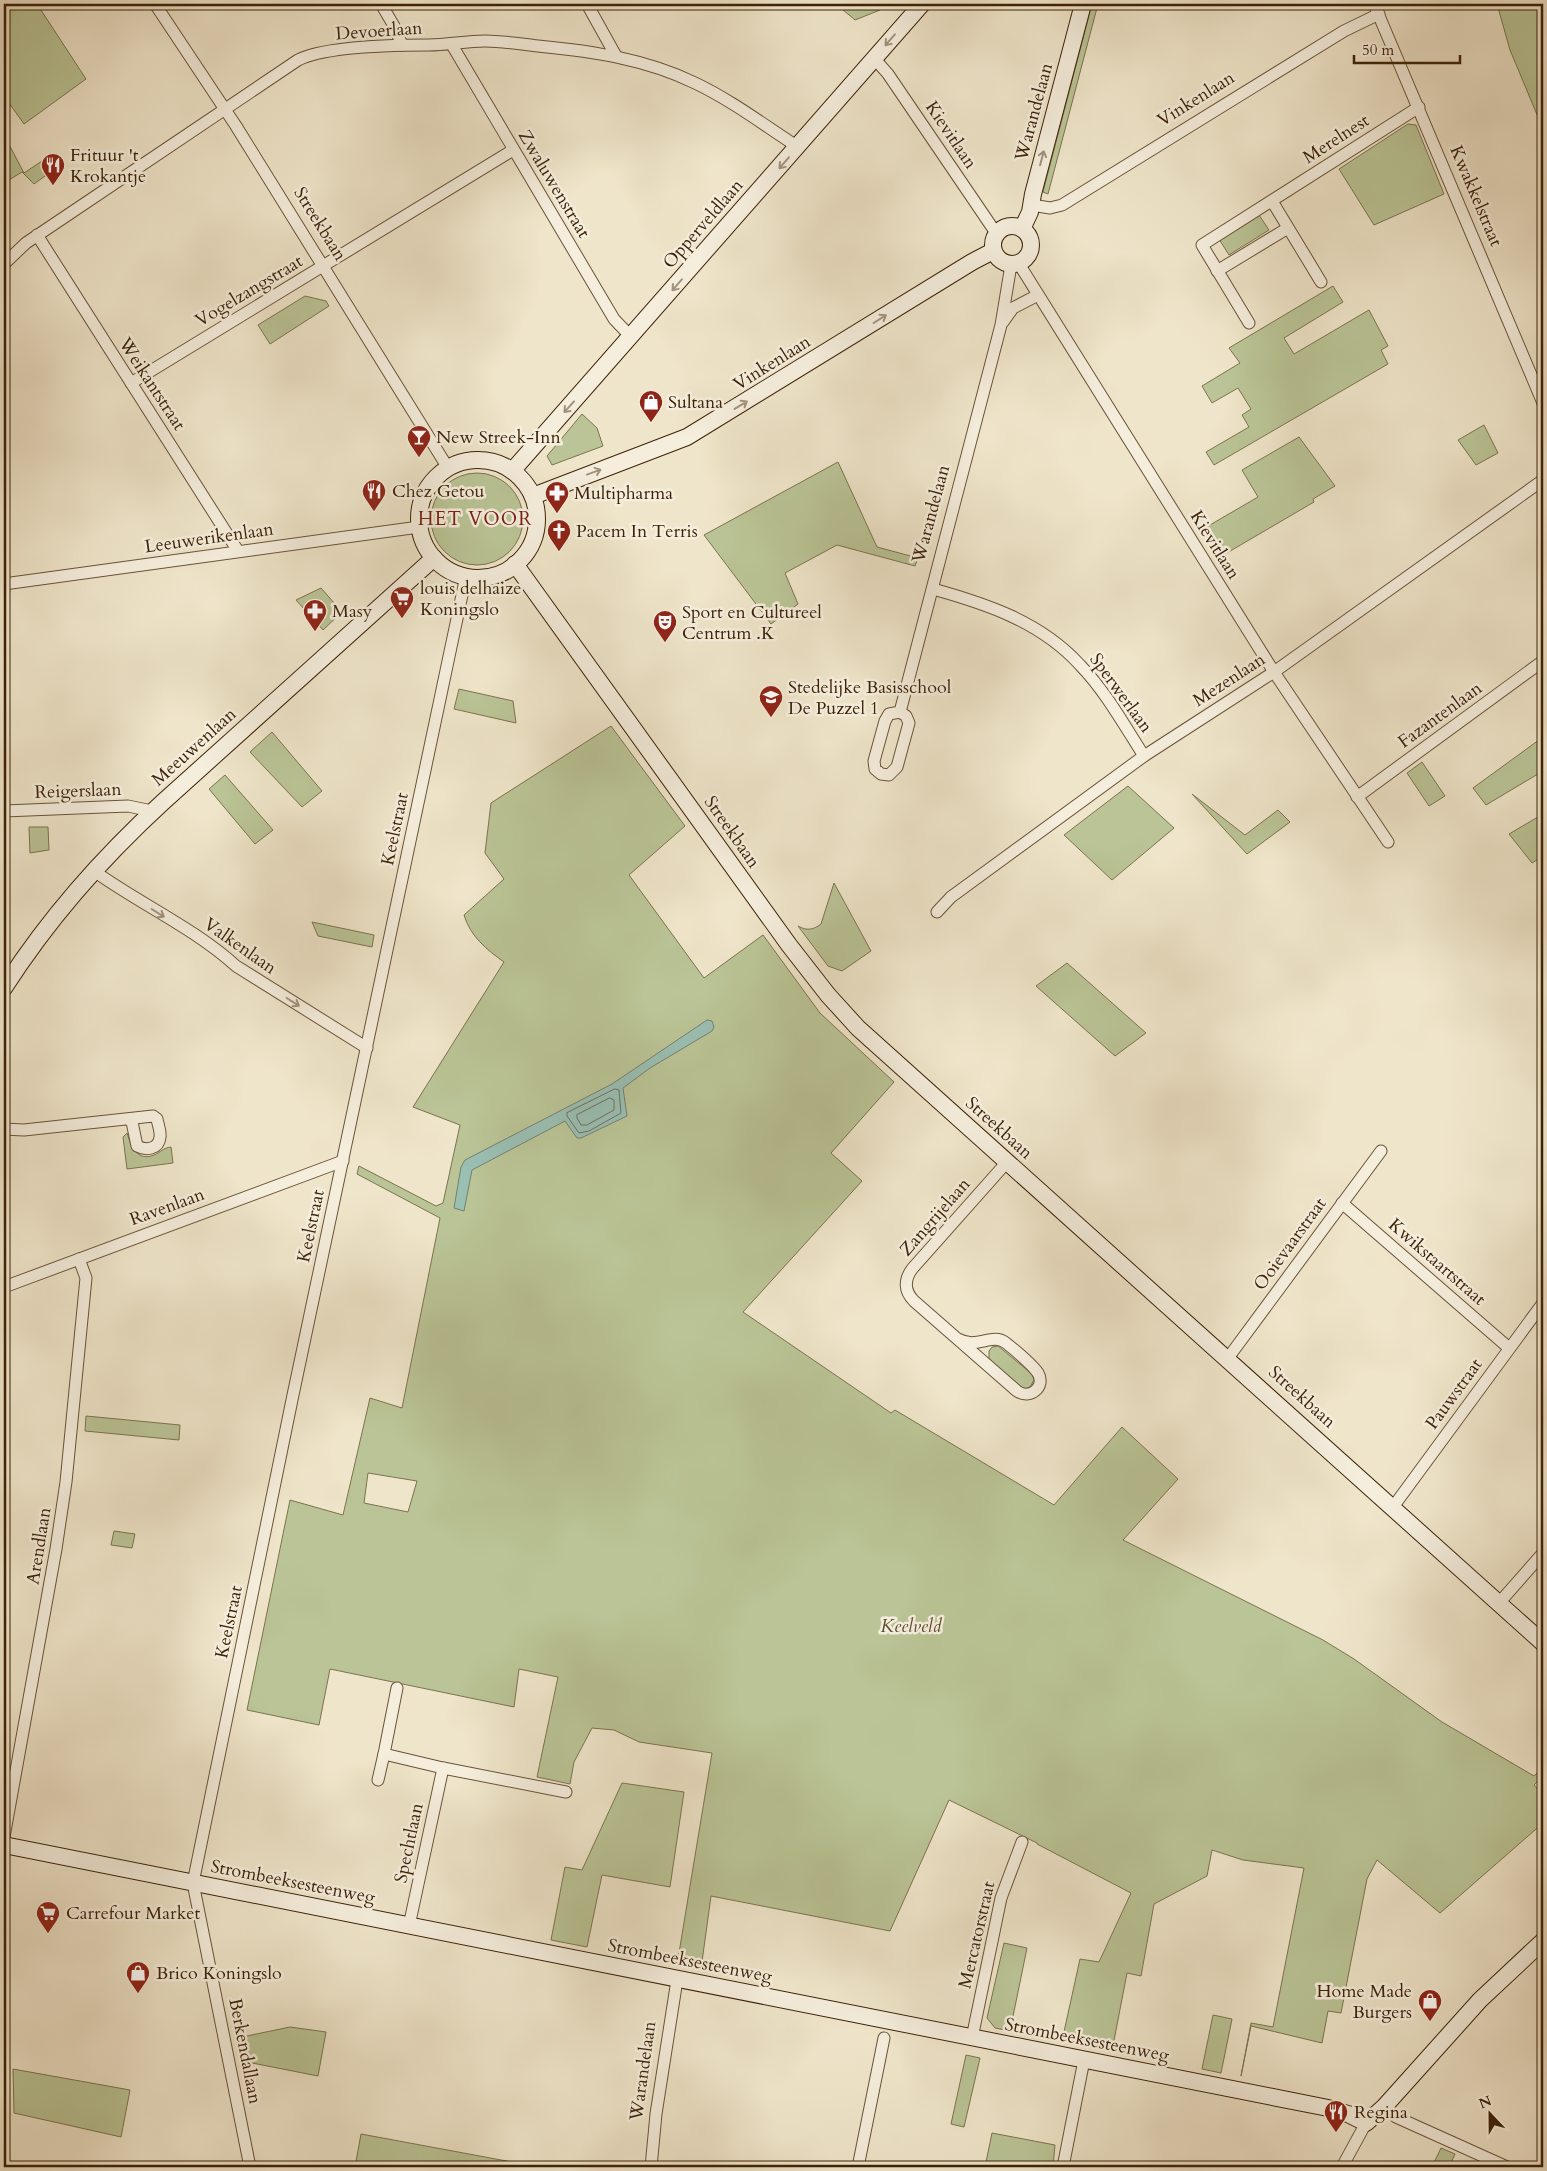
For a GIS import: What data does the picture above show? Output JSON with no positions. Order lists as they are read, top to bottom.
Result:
{
  "streets": {
    "street": [
      "Devoerlaan",
      "Vinkenlaan",
      "Warandelaan",
      "Kievitlaan",
      "Merelnest",
      "Zwaluwenstraat",
      "Kwakkelstraat",
      "Streekbaan",
      "Opperveldlaan",
      "Vogelzangstraat",
      "Weikantstraat",
      "Leeuwerikenlaan",
      "Mezenlaan",
      "Sperwerlaan",
      "Fazantenlaan",
      "Meeuwenlaan",
      "Reigerslaan",
      "Keelstraat",
      "Valkenlaan",
      "Ravenlaan",
      "Zangrijelaan",
      "Ooievaarstraat",
      "Kwikstaartstraat",
      "Pauwstraat",
      "Arendlaan",
      "Spechtlaan",
      "Strombeeksesteenweg",
      "Mercatorstraat",
      "Berkendallaan"
    ]
  },
  "crossings": [
    ["Devoerlaan", "Zwaluwenstraat"],
    ["Devoerlaan", "Streekbaan"],
    ["Devoerlaan", "Opperveldlaan"],
    ["Devoerlaan", "Weikantstraat"],
    ["Vinkenlaan", "Warandelaan"],
    ["Vinkenlaan", "Kievitlaan"],
    ["Vinkenlaan", "Kwakkelstraat"],
    ["Vinkenlaan", "Streekbaan"],
    ["Vinkenlaan", "Opperveldlaan"],
    ["Vinkenlaan", "Leeuwerikenlaan"],
    ["Vinkenlaan", "Meeuwenlaan"],
    ["Vinkenlaan", "Keelstraat"],
    ["Warandelaan", "Kievitlaan"],
    ["Warandelaan", "Sperwerlaan"],
    ["Warandelaan", "Strombeeksesteenweg"],
    ["Kievitlaan", "Opperveldlaan"],
    ["Kievitlaan", "Mezenlaan"],
    ["Kievitlaan", "Fazantenlaan"],
    ["Merelnest", "Kwakkelstraat"],
    ["Zwaluwenstraat", "Opperveldlaan"],
    ["Zwaluwenstraat", "Vogelzangstraat"],
    ["Streekbaan", "Opperveldlaan"],
    ["Streekbaan", "Vogelzangstraat"],
    ["Streekbaan", "Leeuwerikenlaan"],
    ["Streekbaan", "Meeuwenlaan"],
    ["Streekbaan", "Keelstraat"],
    ["Streekbaan", "Zangrijelaan"],
    ["Streekbaan", "Ooievaarstraat"],
    ["Streekbaan", "Pauwstraat"],
    ["Opperveldlaan", "Leeuwerikenlaan"],
    ["Opperveldlaan", "Meeuwenlaan"],
    ["Opperveldlaan", "Keelstraat"],
    ["Vogelzangstraat", "Weikantstraat"],
    ["Weikantstraat", "Leeuwerikenlaan"],
    ["Leeuwerikenlaan", "Meeuwenlaan"],
    ["Leeuwerikenlaan", "Keelstraat"],
    ["Mezenlaan", "Sperwerlaan"],
    ["Meeuwenlaan", "Reigerslaan"],
    ["Meeuwenlaan", "Keelstraat"],
    ["Meeuwenlaan", "Valkenlaan"],
    ["Keelstraat", "Valkenlaan"],
    ["Keelstraat", "Ravenlaan"],
    ["Keelstraat", "Strombeeksesteenweg"],
    ["Keelstraat", "Berkendallaan"],
    ["Ravenlaan", "Arendlaan"],
    ["Ooievaarstraat", "Kwikstaartstraat"],
    ["Kwikstaartstraat", "Pauwstraat"],
    ["Spechtlaan", "Strombeeksesteenweg"],
    ["Strombeeksesteenweg", "Mercatorstraat"],
    ["Strombeeksesteenweg", "Berkendallaan"]
  ],
  "one_way": ["Vinkenlaan", "Opperveldlaan", "Valkenlaan"],
  "districts": ["HET VOOR"],
  "parks": ["Keelveld"],
  "places": {
    "restaurant": ["Frituur 't Krokantje", "Chez Getou", "Regina"],
    "shop": ["Sultana", "Brico Koningslo", "Home Made Burgers"],
    "bar": ["New Streek-Inn"],
    "pharmacy": ["Multipharma", "Masy"],
    "church": ["Pacem In Terris"],
    "supermarket": ["louis delhaize Koningslo", "Carrefour Market"],
    "theatre": ["Sport en Cultureel Centrum .K"],
    "school or university": ["Stedelijke Basisschool De Puzzel 1"]
  },
  "scale_bar": "50 m",
  "north": "top"
}
